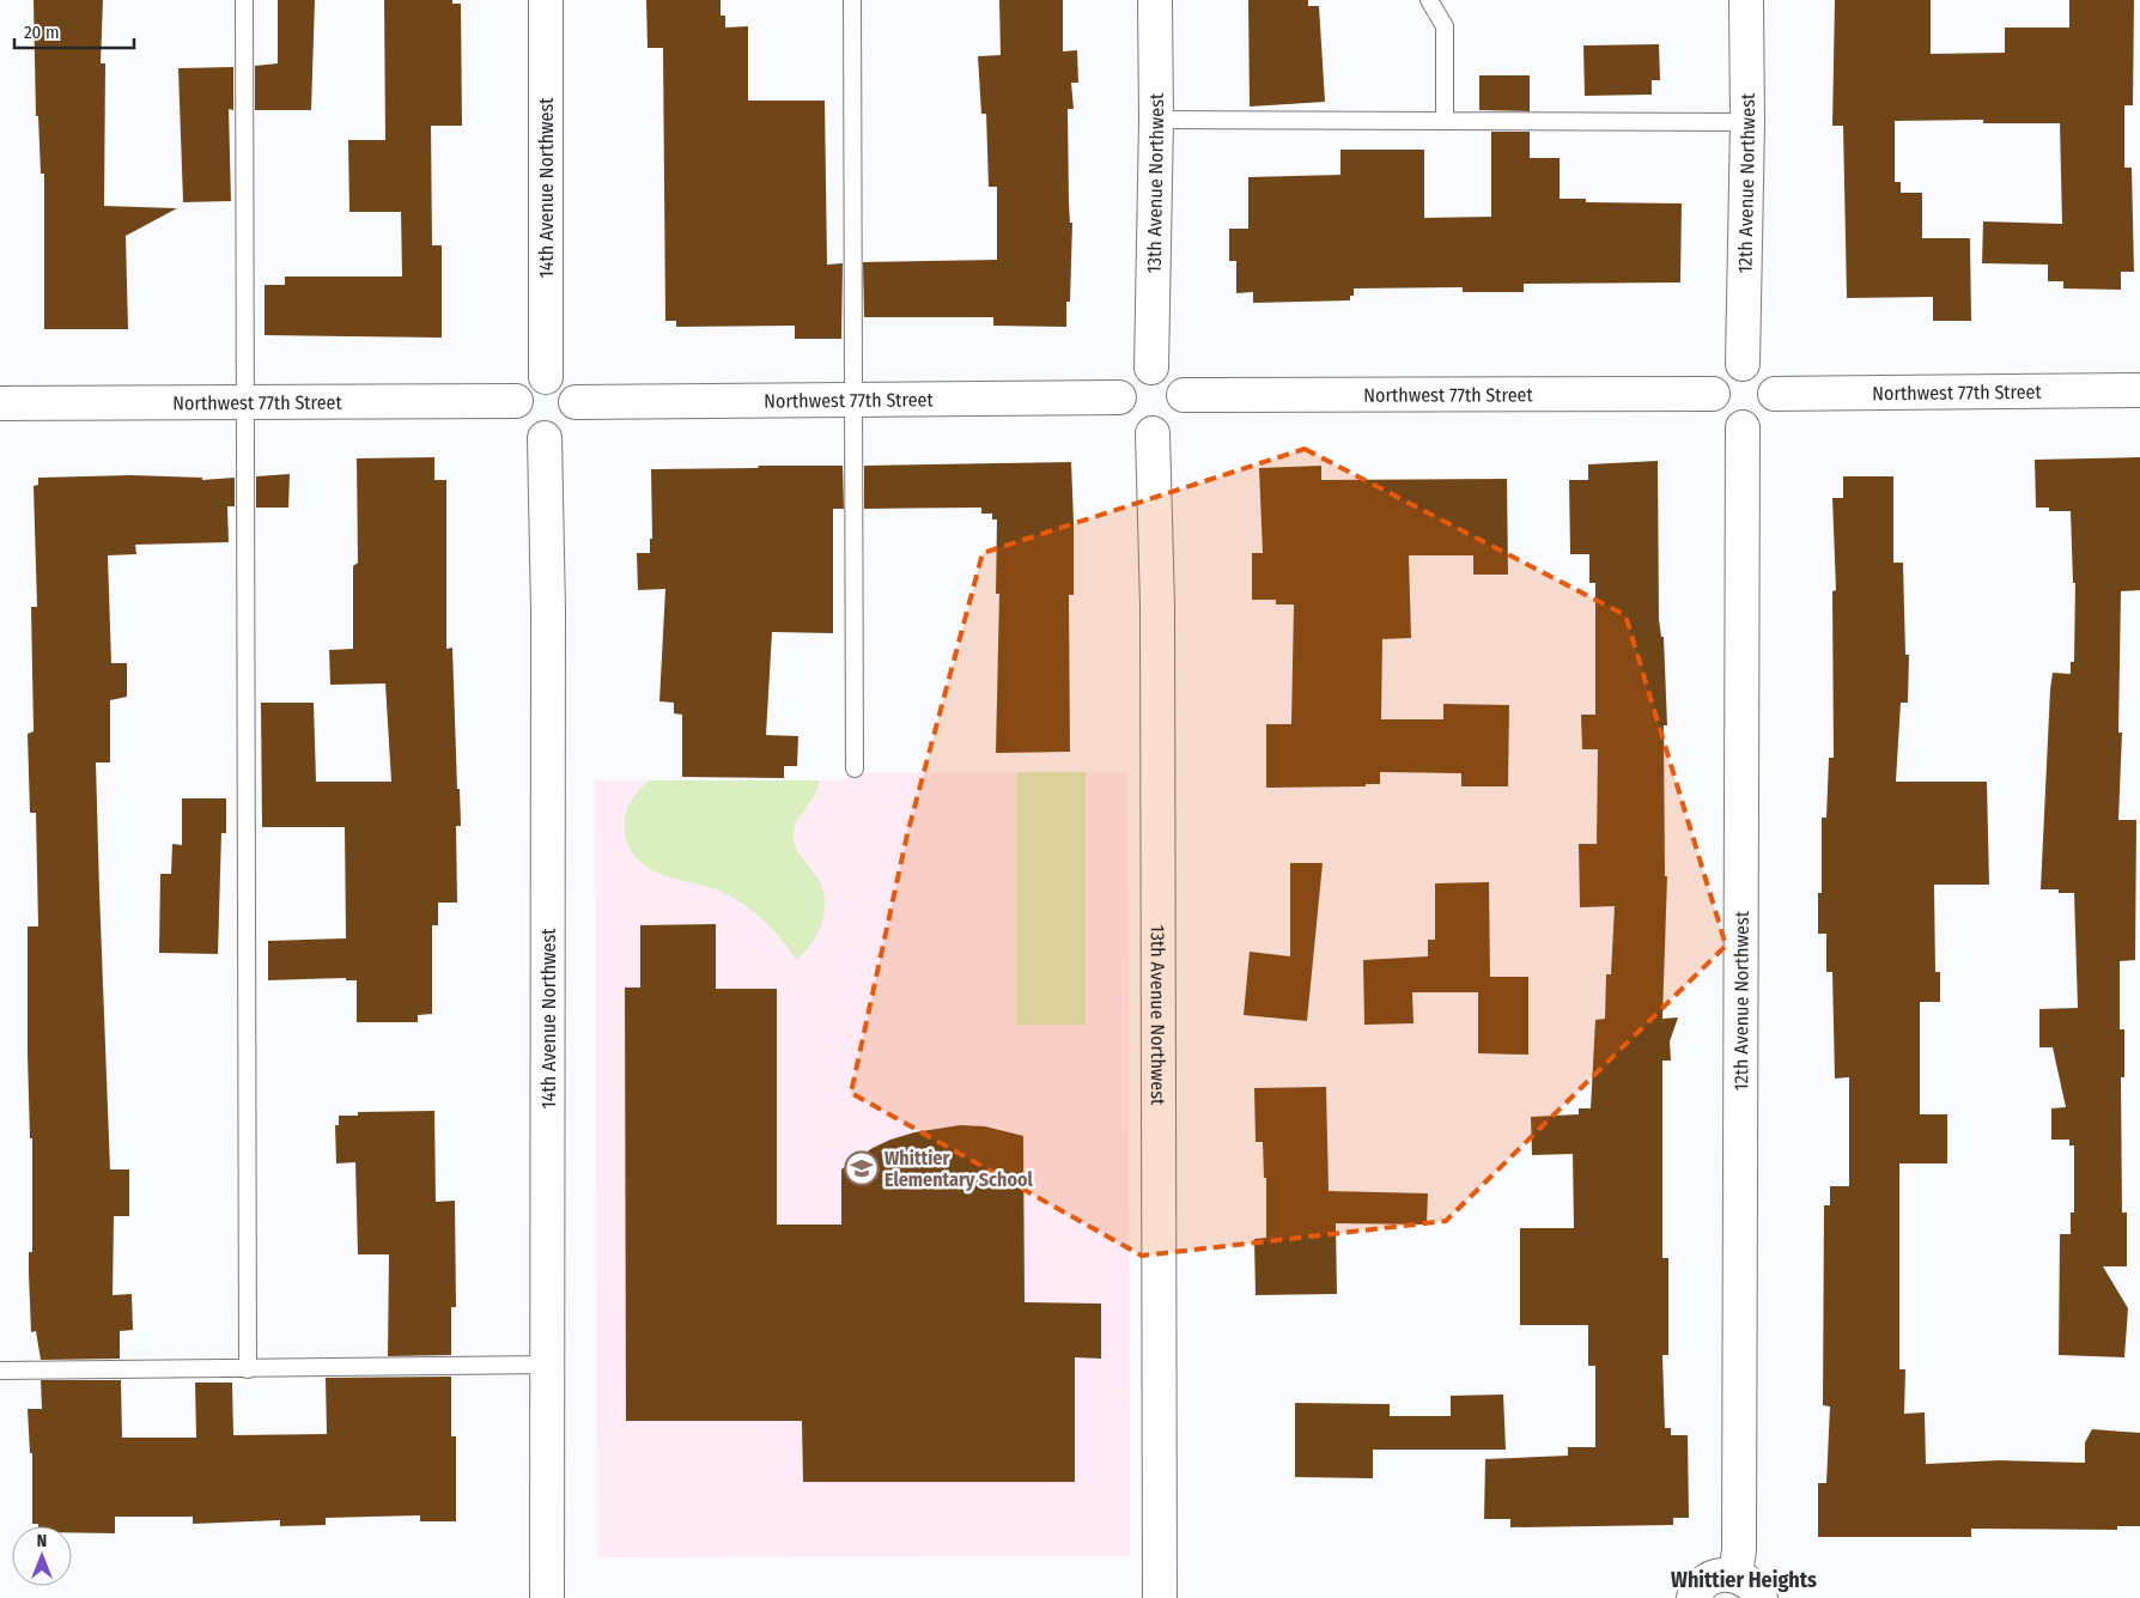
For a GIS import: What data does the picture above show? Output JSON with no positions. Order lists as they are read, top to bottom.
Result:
{
  "streets": {
    "street": [
      "12th Avenue Northwest",
      "13th Avenue Northwest",
      "14th Avenue Northwest",
      "Northwest 77th Street"
    ]
  },
  "crossings": [
    ["12th Avenue Northwest", "Northwest 77th Street"],
    ["13th Avenue Northwest", "Northwest 77th Street"],
    ["14th Avenue Northwest", "Northwest 77th Street"]
  ],
  "districts": ["Whittier Heights"],
  "places": {
    "school or university": ["Whittier Elementary School"]
  },
  "scale_bar": "20 m",
  "north": "top"
}
